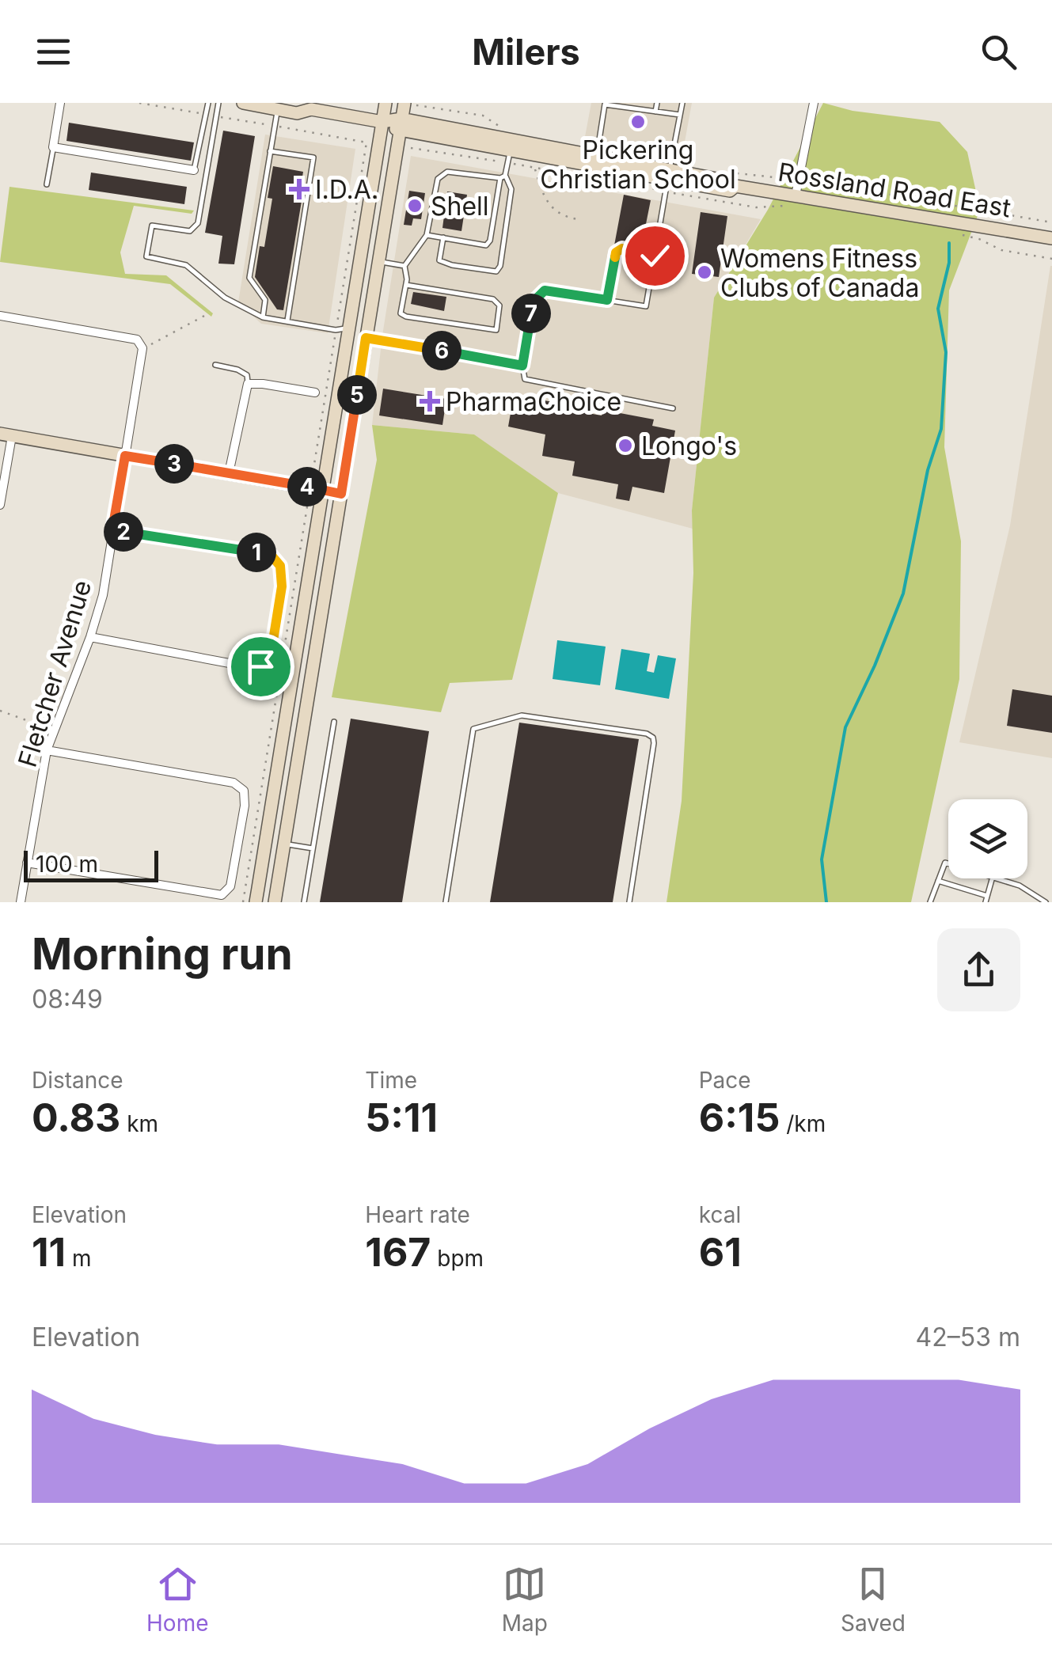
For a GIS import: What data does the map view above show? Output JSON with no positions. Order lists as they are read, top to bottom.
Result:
{
  "streets": {
    "main road": ["Rossland Road East"],
    "street": ["Fletcher Avenue"]
  },
  "places": {
    "other": [
      "Pickering Christian School",
      "Shell",
      "Womens Fitness Clubs of Canada",
      "Longo's"
    ],
    "health": ["I.D.A.", "PharmaChoice"]
  },
  "scale_bar": "100 m",
  "page": {
    "header": "Milers",
    "pins": [
      "7",
      "6",
      "5",
      "3",
      "4",
      "2",
      "1"
    ],
    "scale": "100 m",
    "heading": ["Morning run", "08:49"],
    "stats": [
      ["Distance", "0.83 km"],
      ["Time", "5:11"],
      ["Pace", "6:15 /km"],
      ["Elevation", "11 m"],
      ["Heart rate", "167 bpm"],
      ["kcal", "61"]
    ],
    "chart": ["Elevation", "42–53 m"],
    "tabs": ["Home", "Map", "Saved"]
  }
}
